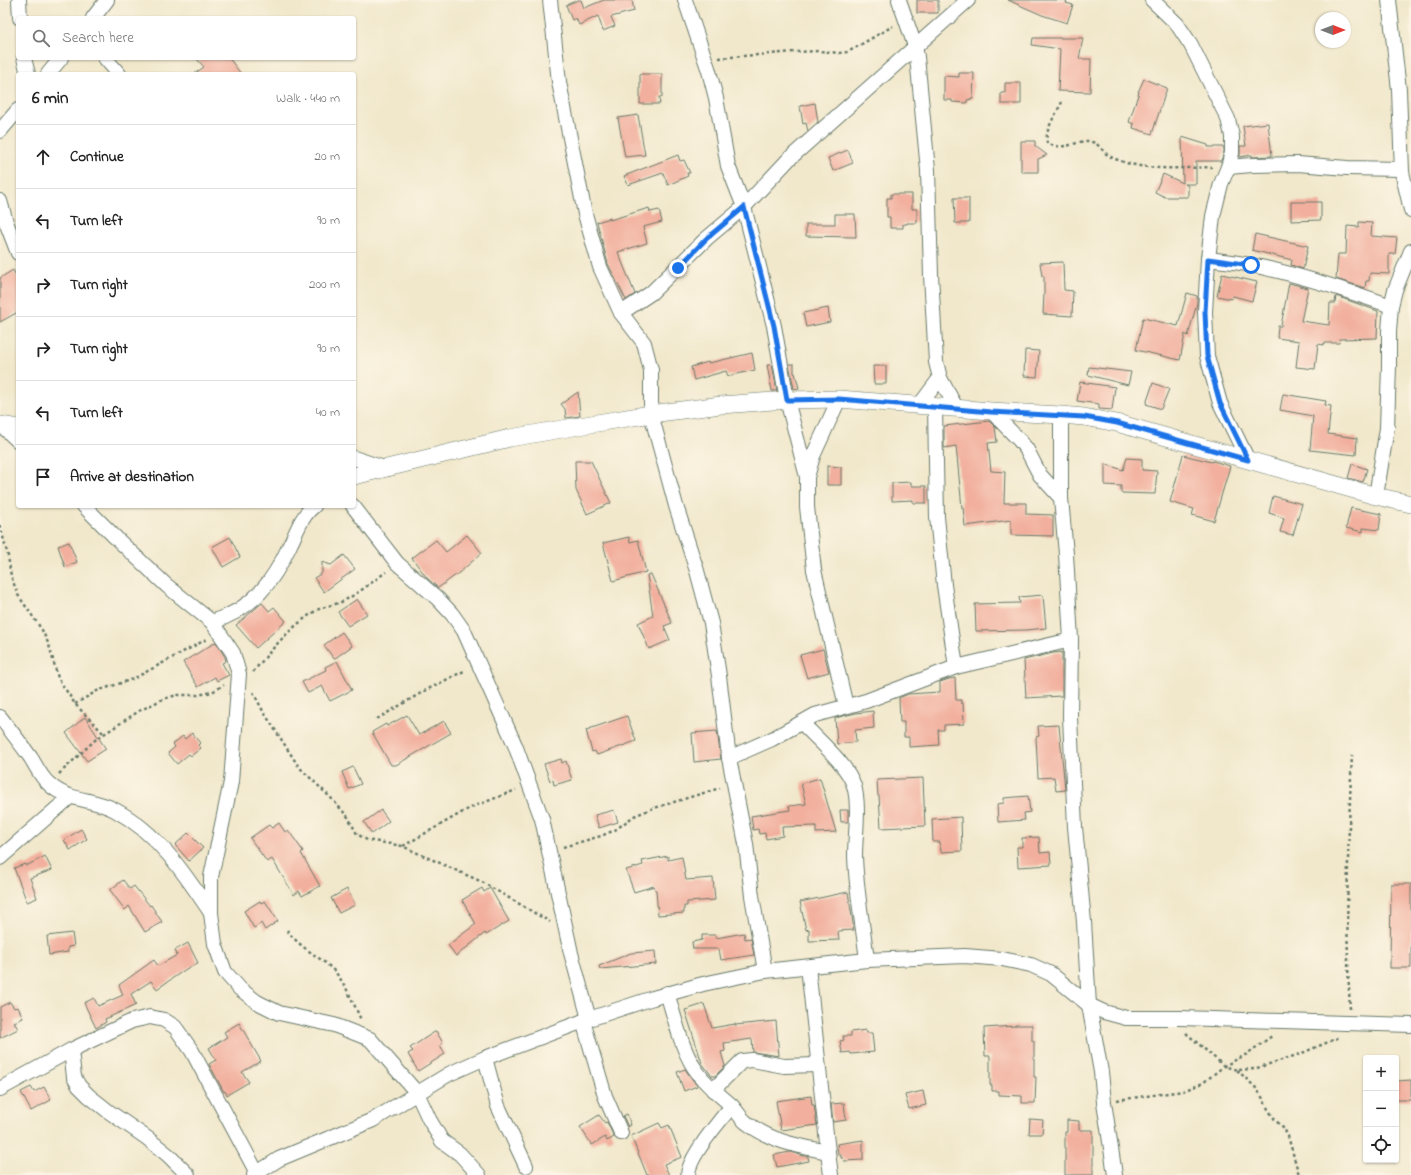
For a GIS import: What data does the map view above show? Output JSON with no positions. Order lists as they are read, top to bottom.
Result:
{
  "north": "right",
  "page": {
    "search": "Search here",
    "heading": ["6 min", "Walk · 440 m"],
    "list": [
      ["Continue", "20 m"],
      ["Turn left", "90 m"],
      ["Turn right", "200 m"],
      ["Turn right", "90 m"],
      ["Turn left", "40 m"],
      "Arrive at destination"
    ],
    "map_buttons": ["+", "−"]
  }
}
